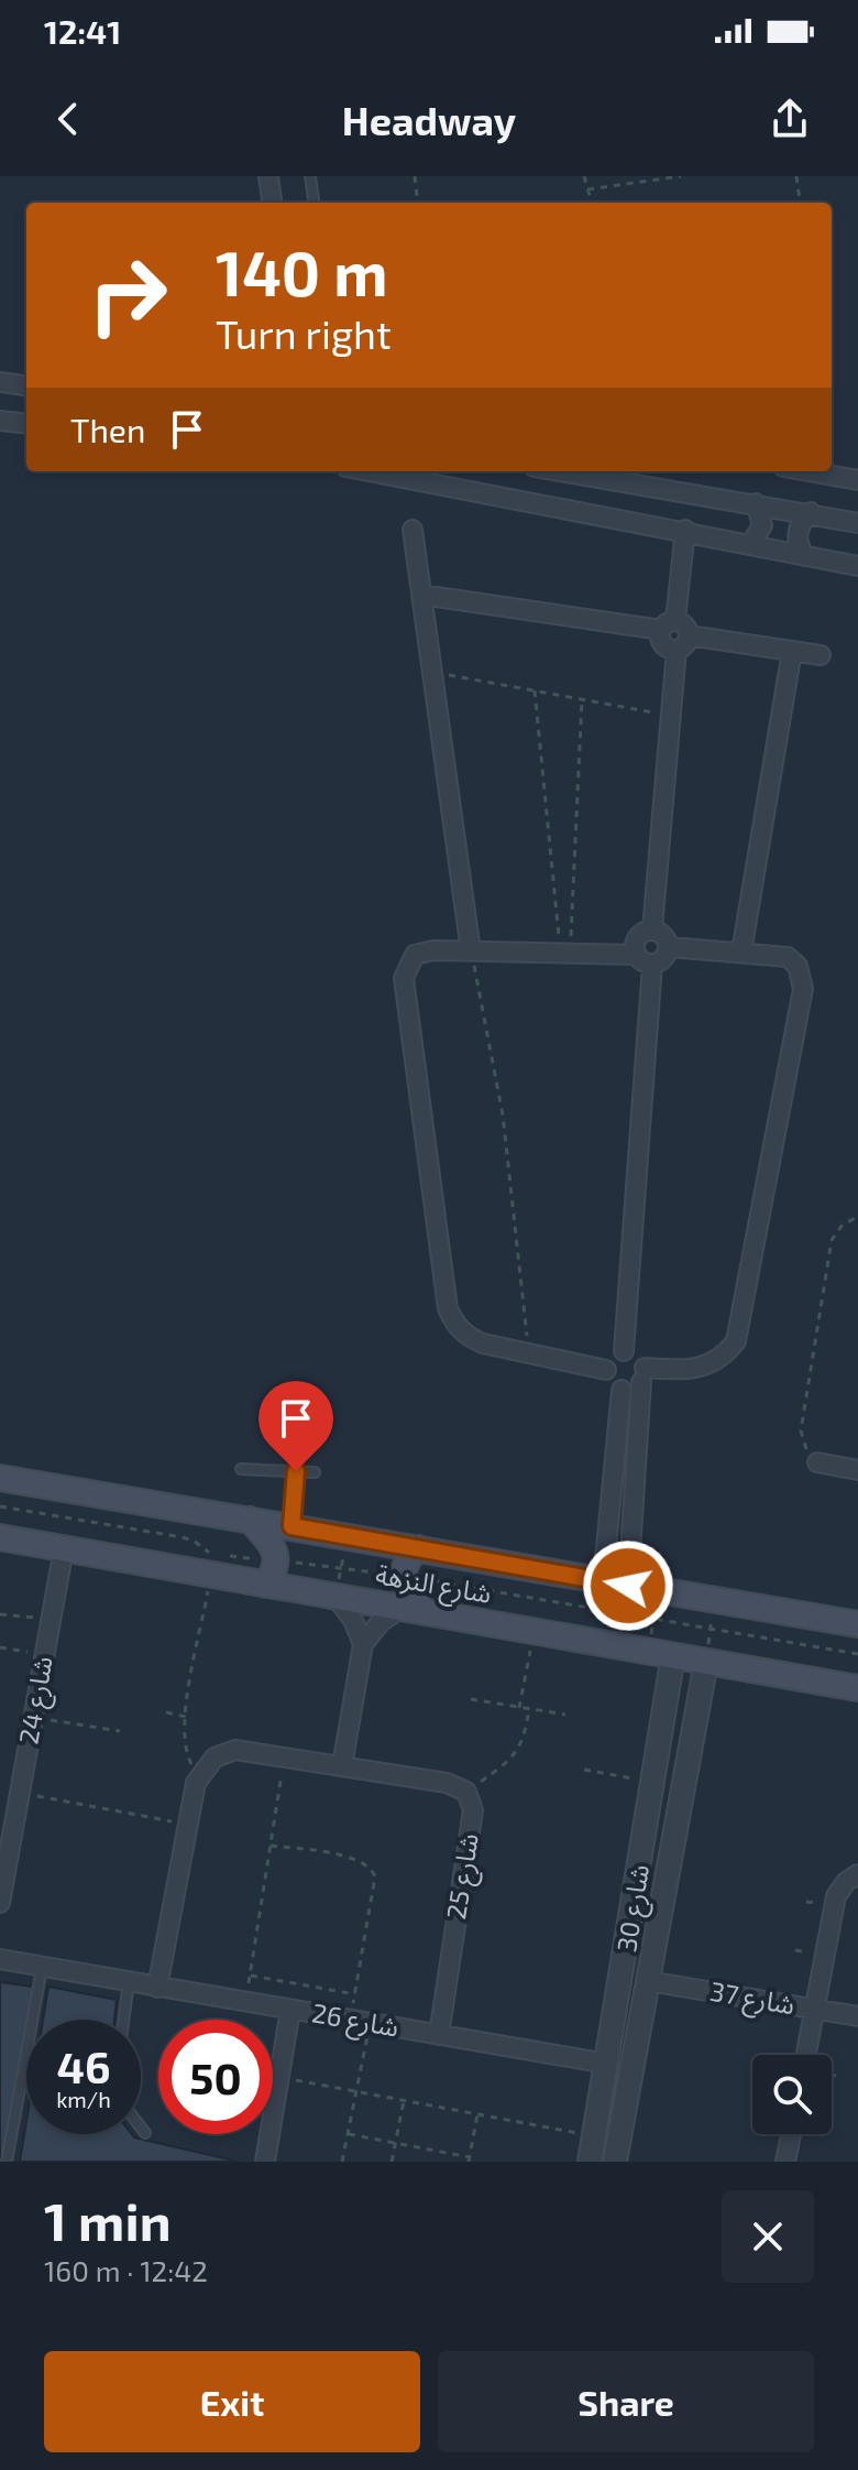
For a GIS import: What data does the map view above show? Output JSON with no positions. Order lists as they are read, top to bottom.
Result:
{
  "streets": {
    "main road": ["شارع النزهة"],
    "street": [
      "شارع 24",
      "شارع 25",
      "شارع 30",
      "شارع 37",
      "شارع 26"
    ]
  },
  "crossings": [
    ["شارع النزهة", "شارع 24"],
    ["شارع النزهة", "شارع 30"],
    ["شارع 25", "شارع 26"],
    ["شارع 30", "شارع 37"],
    ["شارع 30", "شارع 26"]
  ],
  "page": {
    "status": "12:41",
    "header": "Headway",
    "turn": ["140 m", "Turn right"],
    "then": "Then",
    "speed": "46 km/h",
    "limit": "50",
    "heading": ["1 min", "160 m · 12:42"],
    "buttons": ["Exit", "Share"]
  }
}
